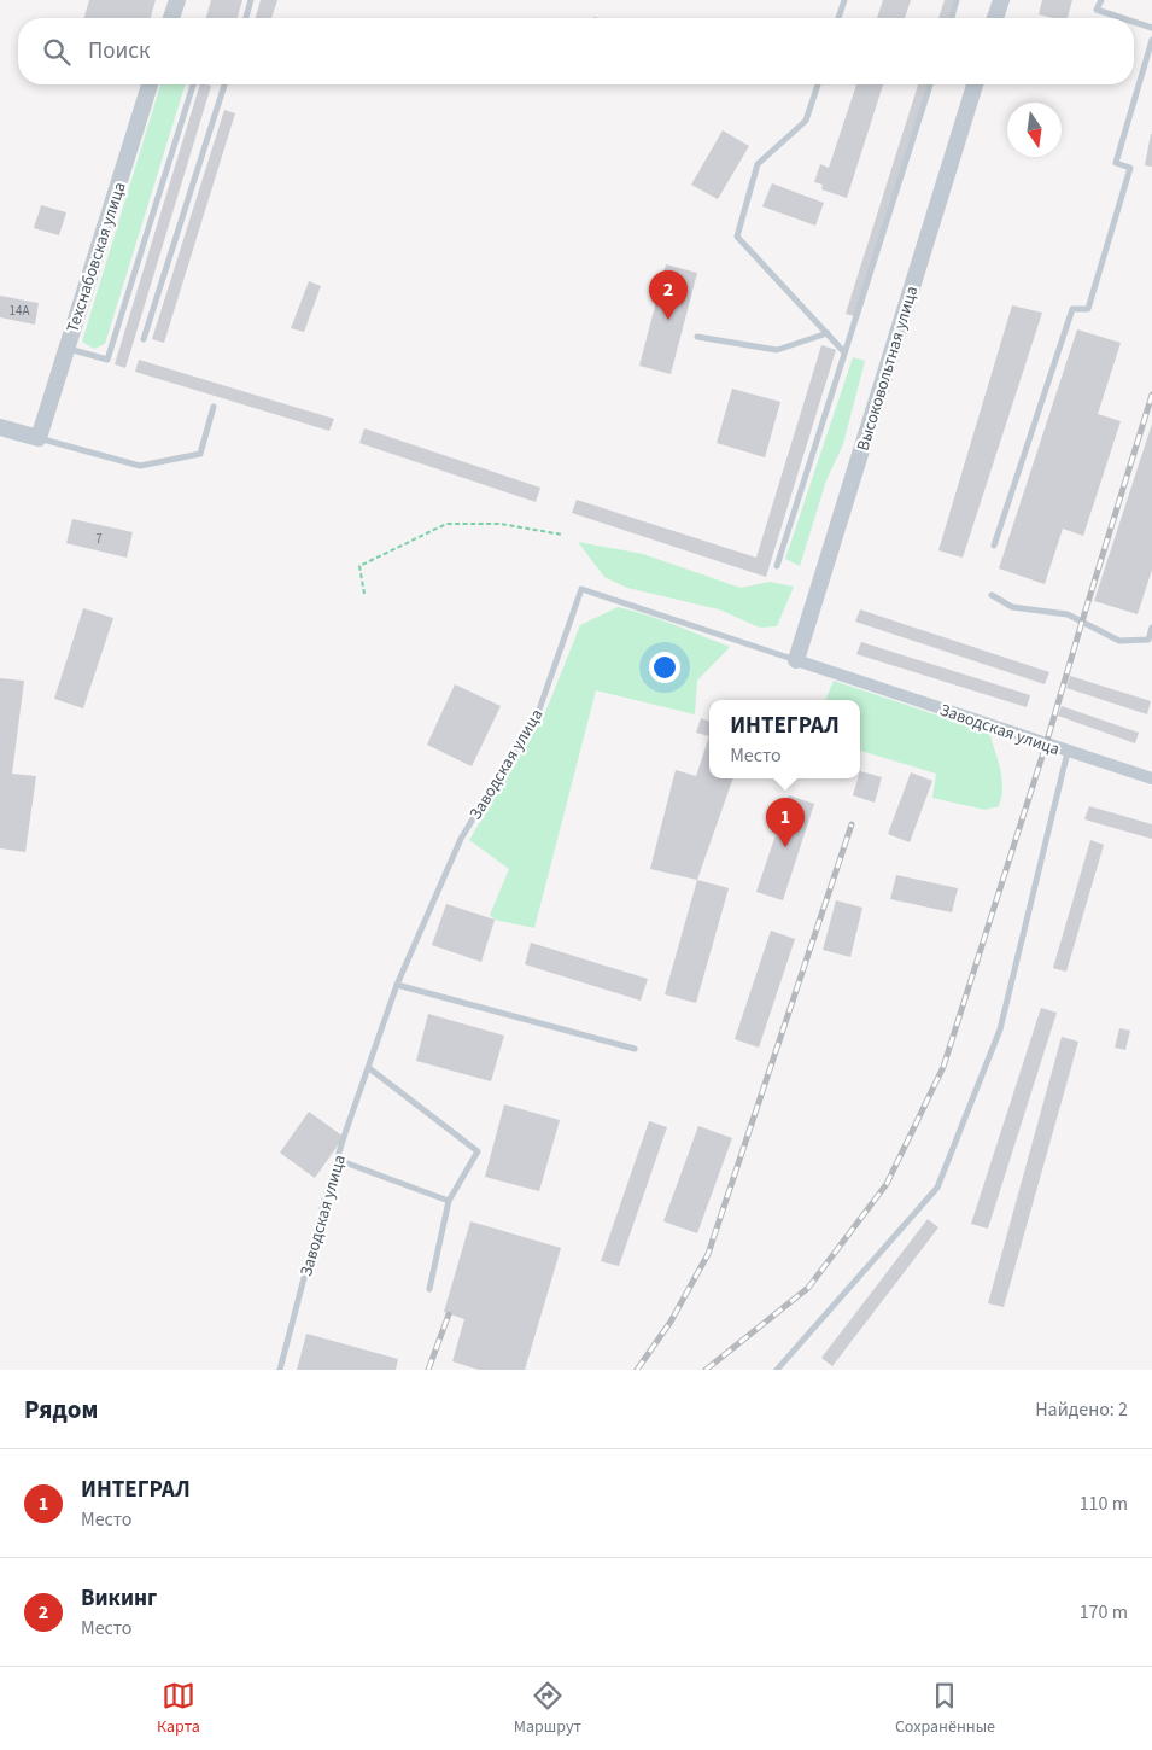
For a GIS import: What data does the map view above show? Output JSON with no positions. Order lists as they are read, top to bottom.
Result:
{
  "streets": {
    "street": ["Техснабовская улица", "Высоковольтная улица", "Заводская улица"]
  },
  "crossings": [
    ["Высоковольтная улица", "Заводская улица"]
  ],
  "house_numbers": ["14А", "7"],
  "north": "bottom",
  "page": {
    "search": "Поиск",
    "pins": ["2", "1"],
    "popup": ["ИНТЕГРАЛ", "Место"],
    "heading": ["Рядом", "Найдено: 2"],
    "list": [
      {
        "mark": "1",
        "name": "ИНТЕГРАЛ",
        "note": "Место",
        "value": "110 m"
      },
      {
        "mark": "2",
        "name": "Викинг",
        "note": "Место",
        "value": "170 m"
      }
    ],
    "nav": ["Карта", "Маршрут", "Сохранённые"]
  }
}
